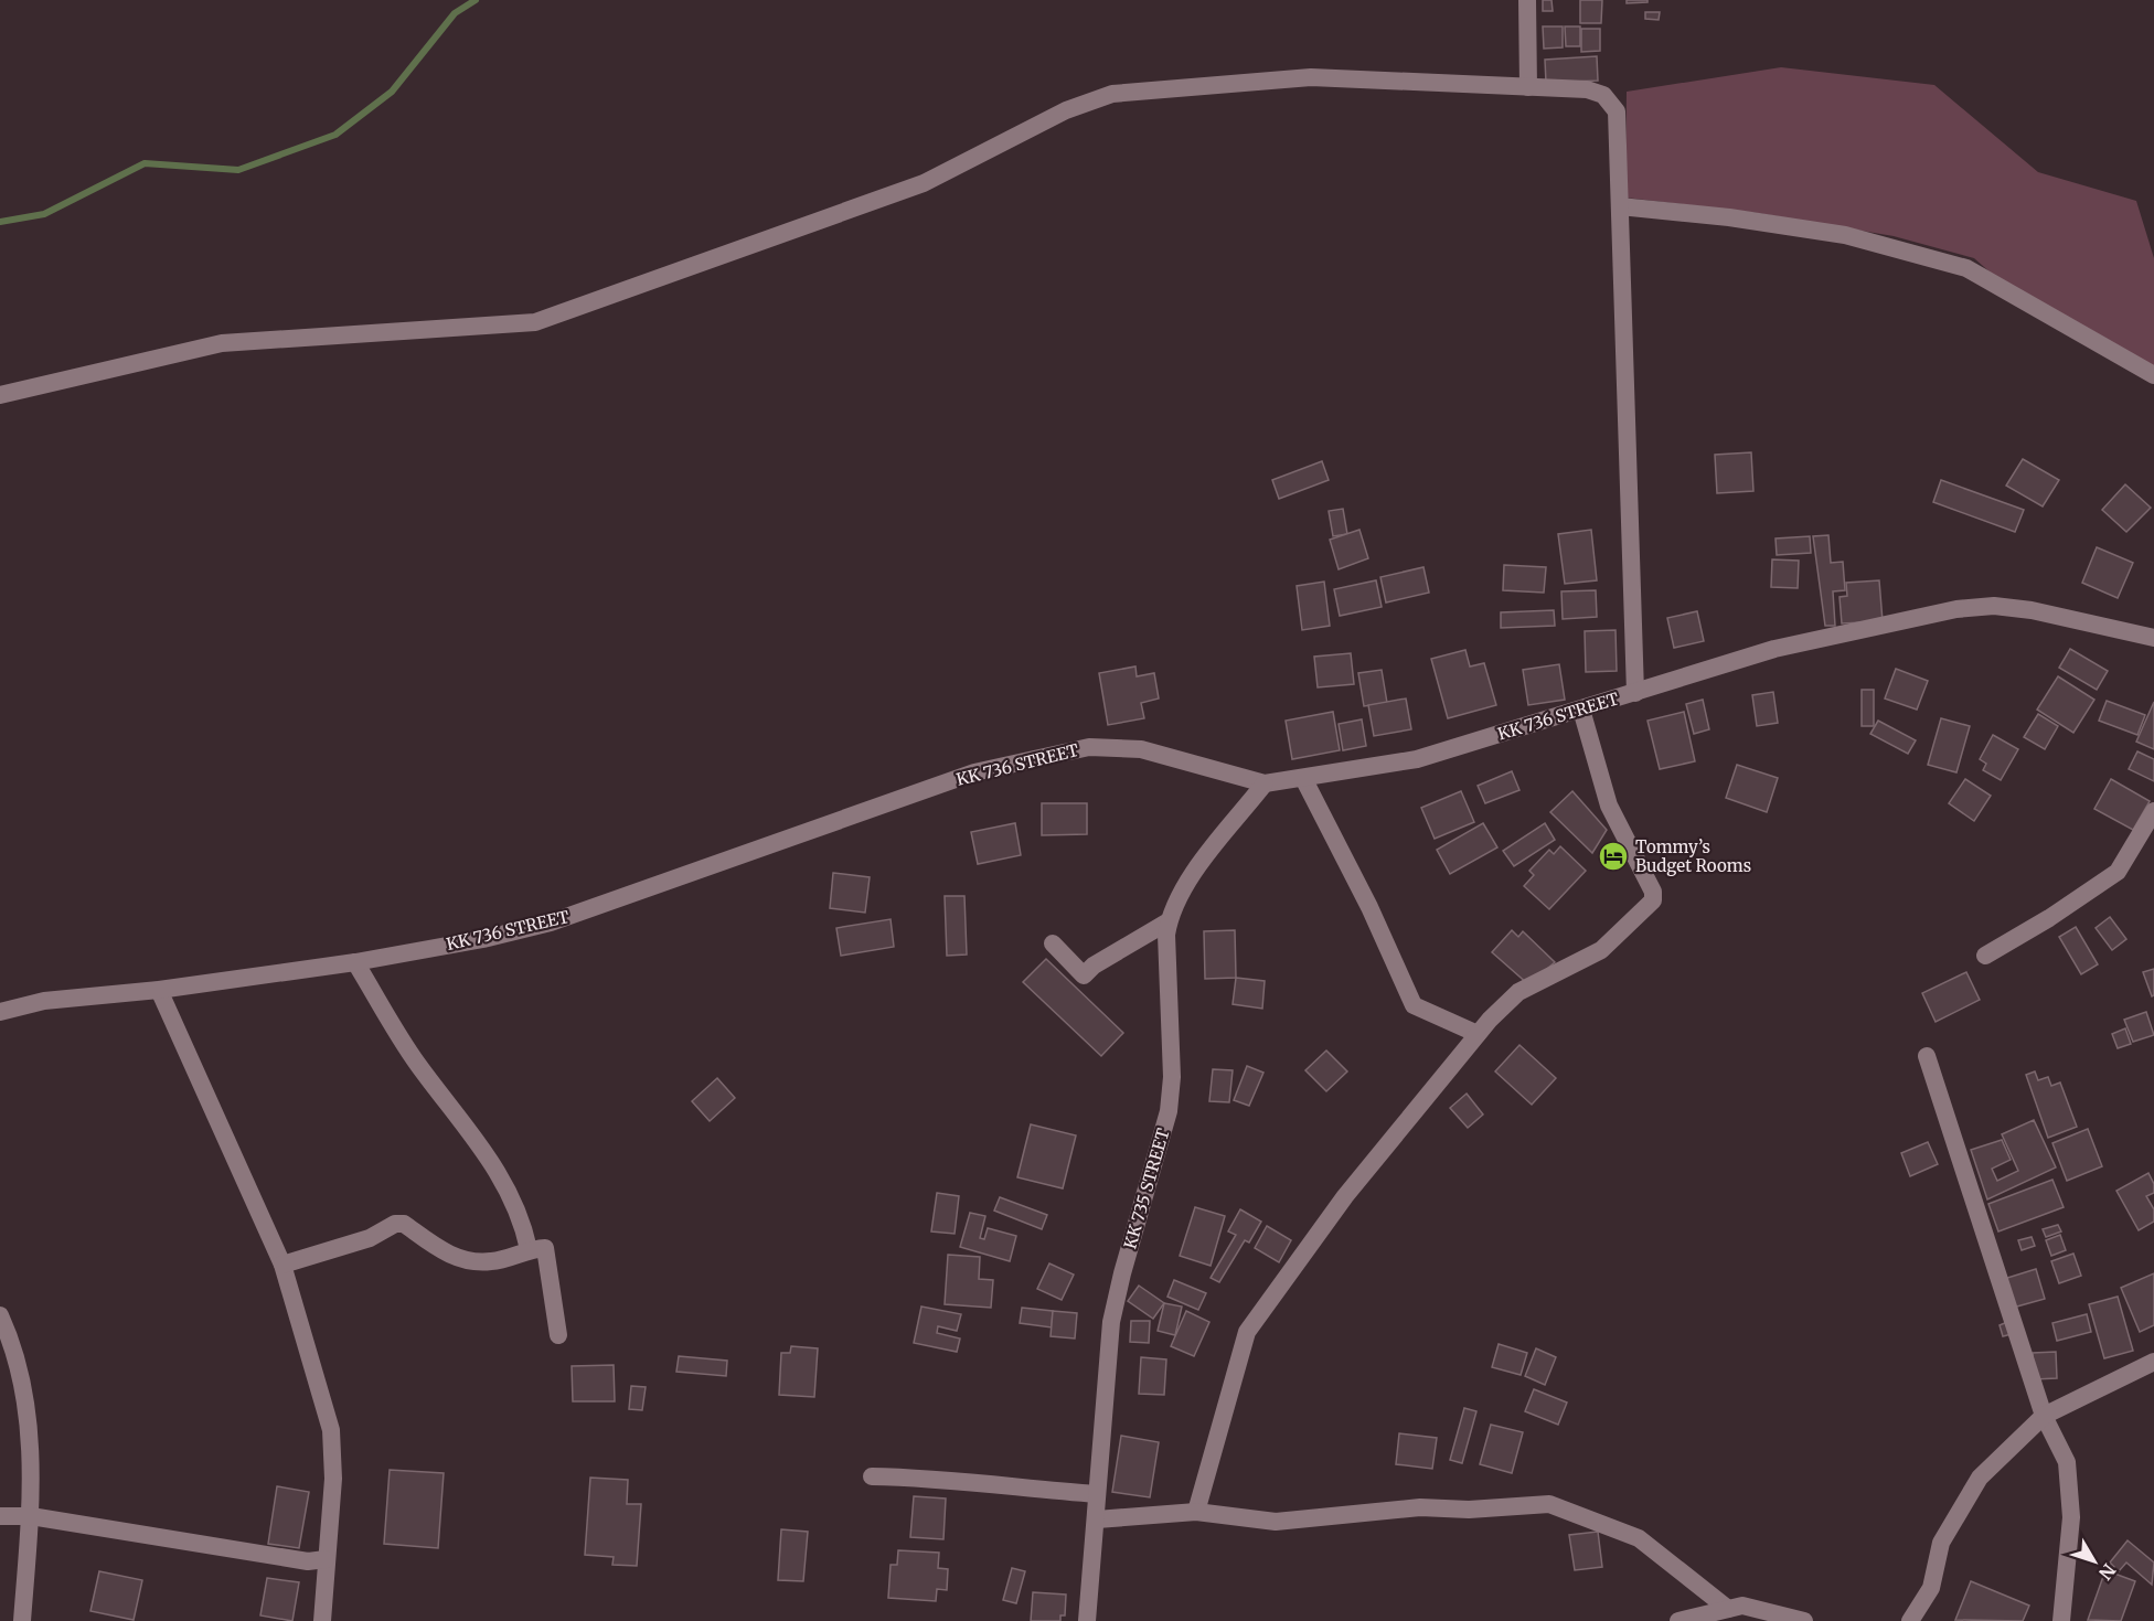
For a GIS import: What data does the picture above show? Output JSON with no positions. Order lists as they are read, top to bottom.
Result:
{
  "streets": {
    "street": ["KK 736 STREET", "KK 735 STREET"]
  },
  "crossings": [
    ["KK 736 STREET", "KK 735 STREET"]
  ],
  "places": {
    "hotel": ["Tommy’s Budget Rooms"]
  },
  "north": "bottom right"
}
